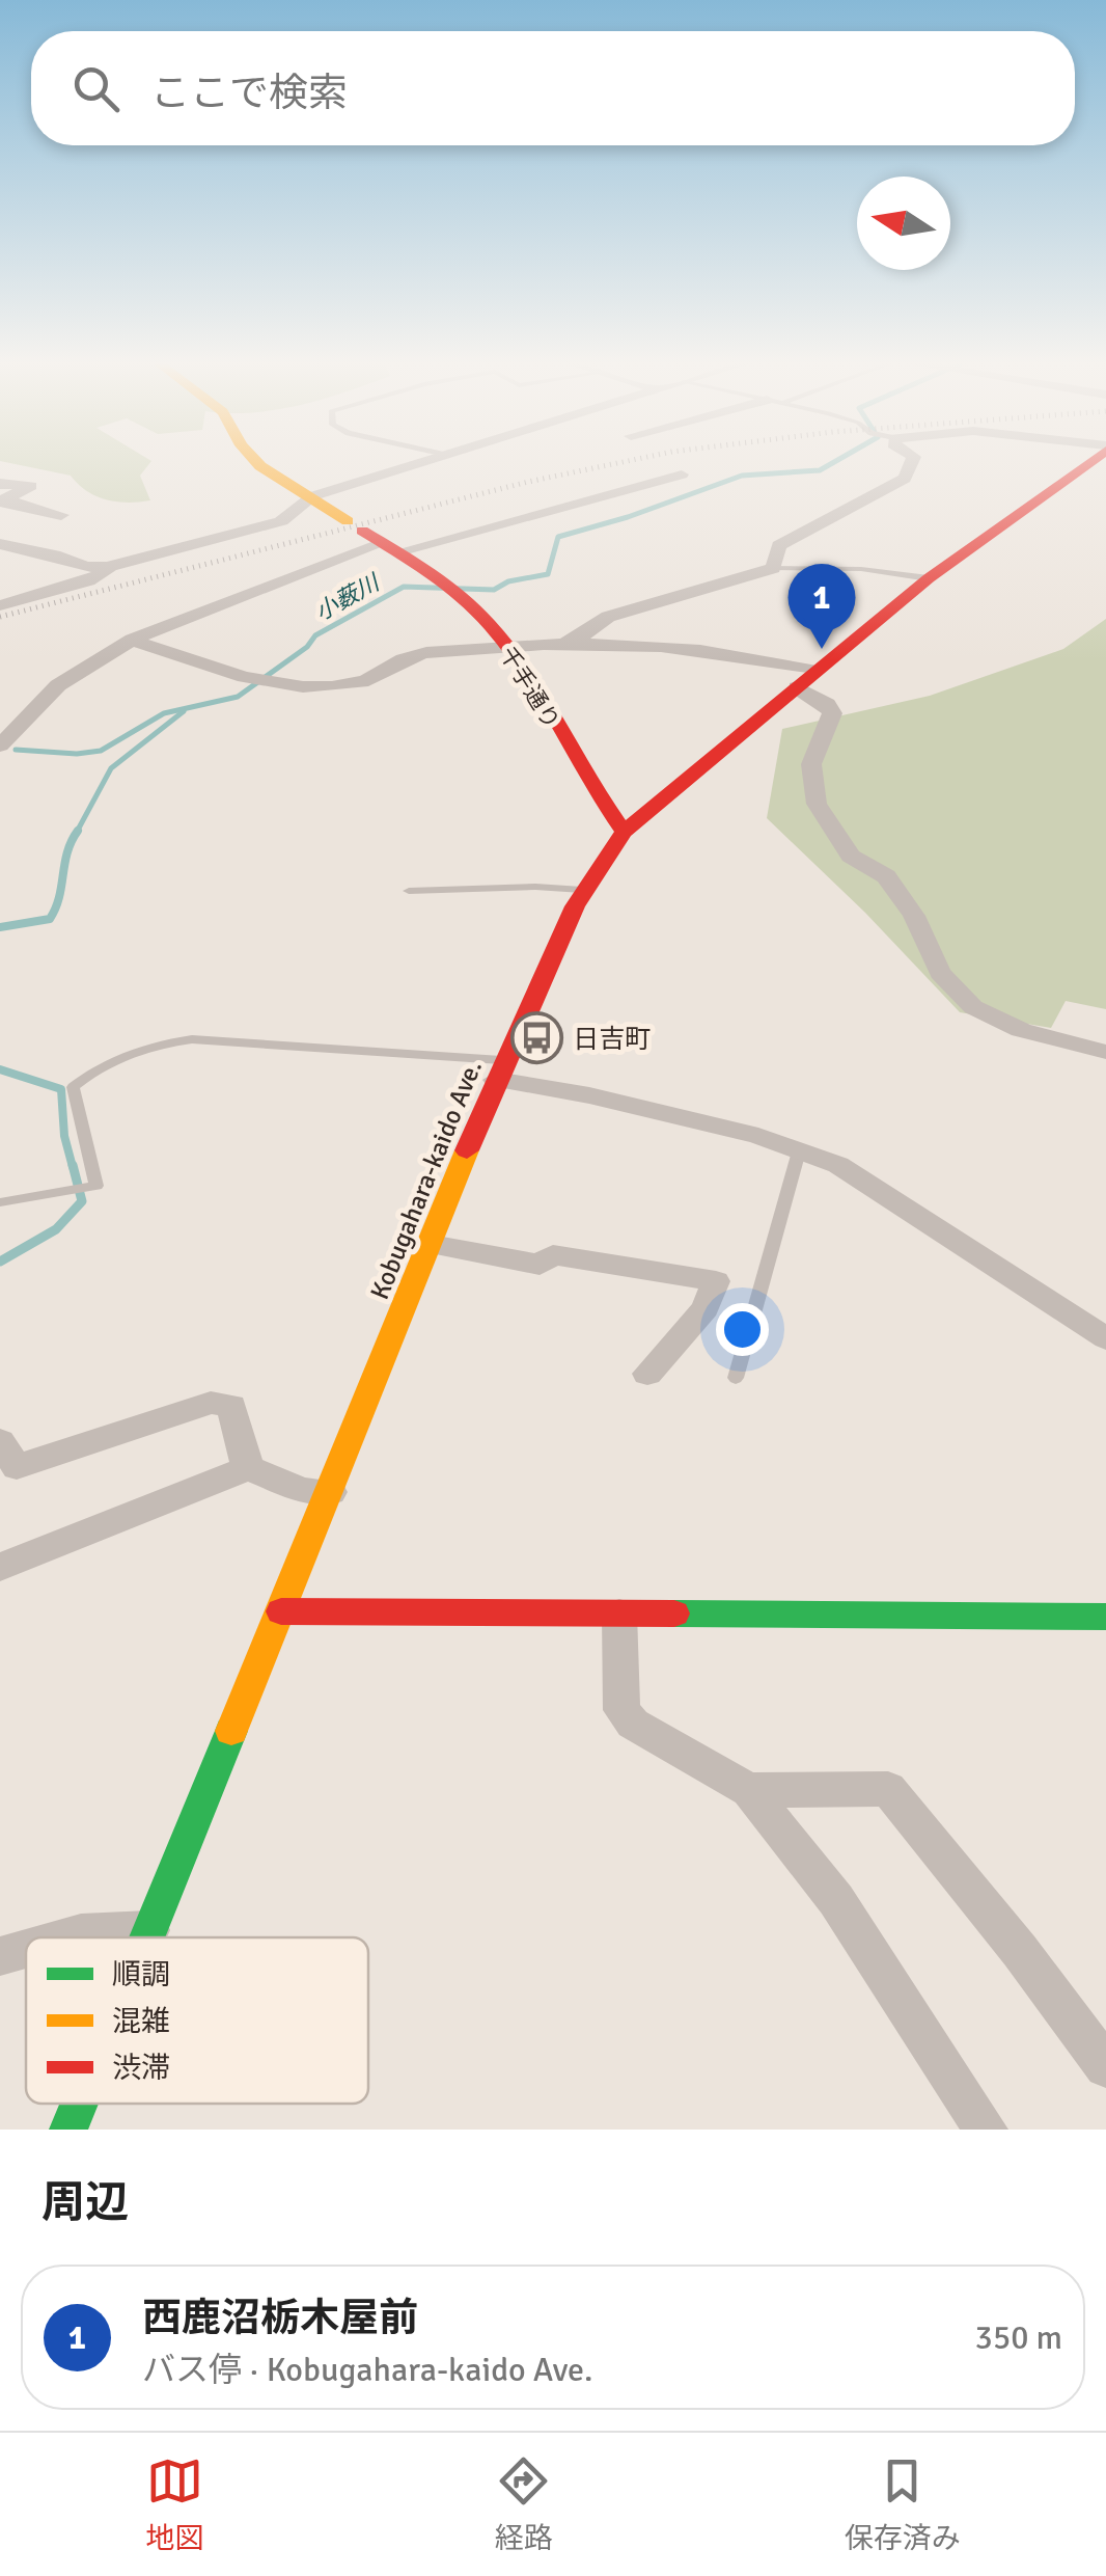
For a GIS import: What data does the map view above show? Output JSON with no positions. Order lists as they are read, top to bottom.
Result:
{
  "streets": {
    "main road": ["千手通り", "Kobugahara-kaido Ave."]
  },
  "crossings": [
    ["千手通り", "Kobugahara-kaido Ave."]
  ],
  "water": ["小薮川"],
  "places": {
    "bus stop": ["日吉町"]
  },
  "legend": ["順調", "混雑", "渋滞"],
  "north": "left",
  "page": {
    "search": "ここで検索",
    "pins": "1",
    "heading": "周辺",
    "list": [
      {
        "mark": "1",
        "name": "西鹿沼栃木屋前",
        "note": "バス停 · Kobugahara-kaido Ave.",
        "value": "350 m"
      }
    ],
    "nav": ["地図", "経路", "保存済み"]
  }
}
